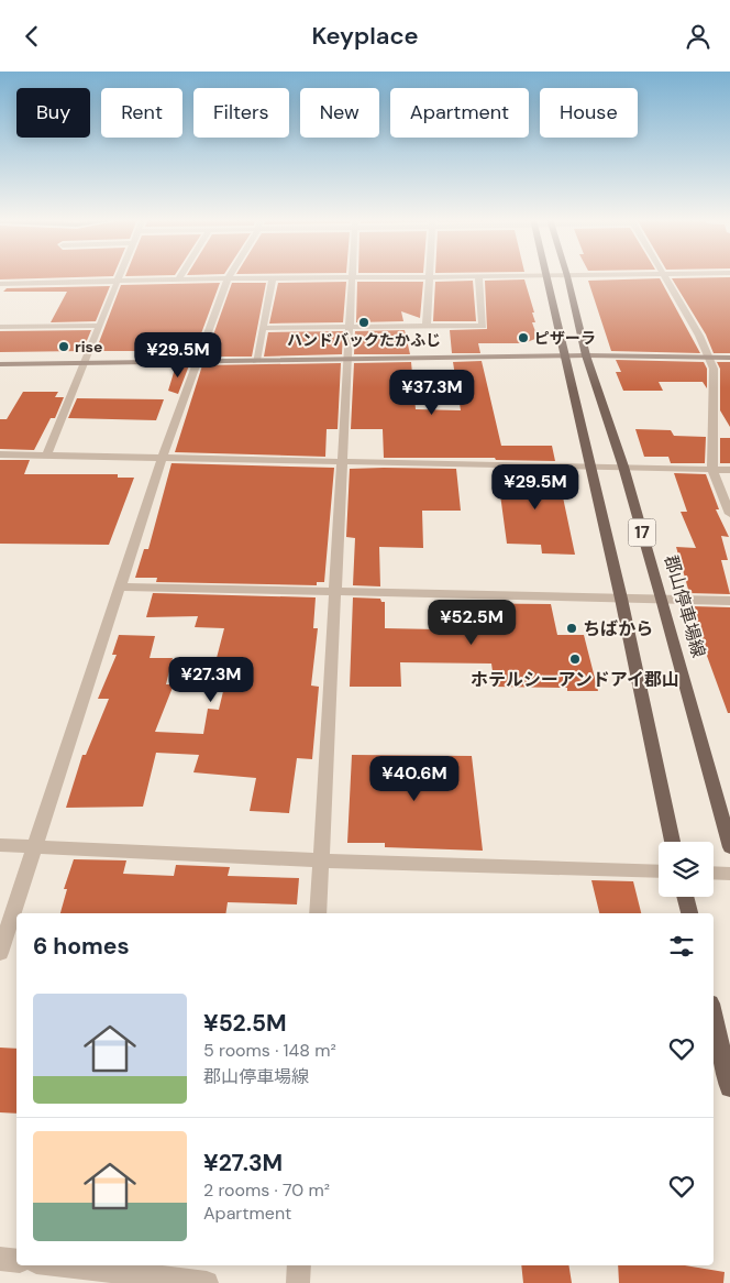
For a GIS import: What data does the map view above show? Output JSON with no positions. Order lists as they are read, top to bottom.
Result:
{
  "streets": {
    "main road": ["17", "郡山停車場線"]
  },
  "places": [
    "ハンドバックたかふじ",
    "ピザーラ",
    "rise",
    "ちばから",
    "ホテルシーアンドアイ郡山"
  ],
  "page": {
    "header": "Keyplace",
    "chip": [
      "Buy",
      "Rent",
      "Filters",
      "New",
      "Apartment",
      "House"
    ],
    "price": [
      "¥29.5M",
      "¥37.3M",
      "¥29.5M",
      "¥52.5M",
      "¥27.3M",
      "¥40.6M"
    ],
    "heading": "6 homes",
    "list": [
      {
        "name": "¥52.5M",
        "note": "5 rooms · 148 m² · 郡山停車場線"
      },
      {
        "name": "¥27.3M",
        "note": "2 rooms · 70 m² · Apartment"
      }
    ]
  }
}
